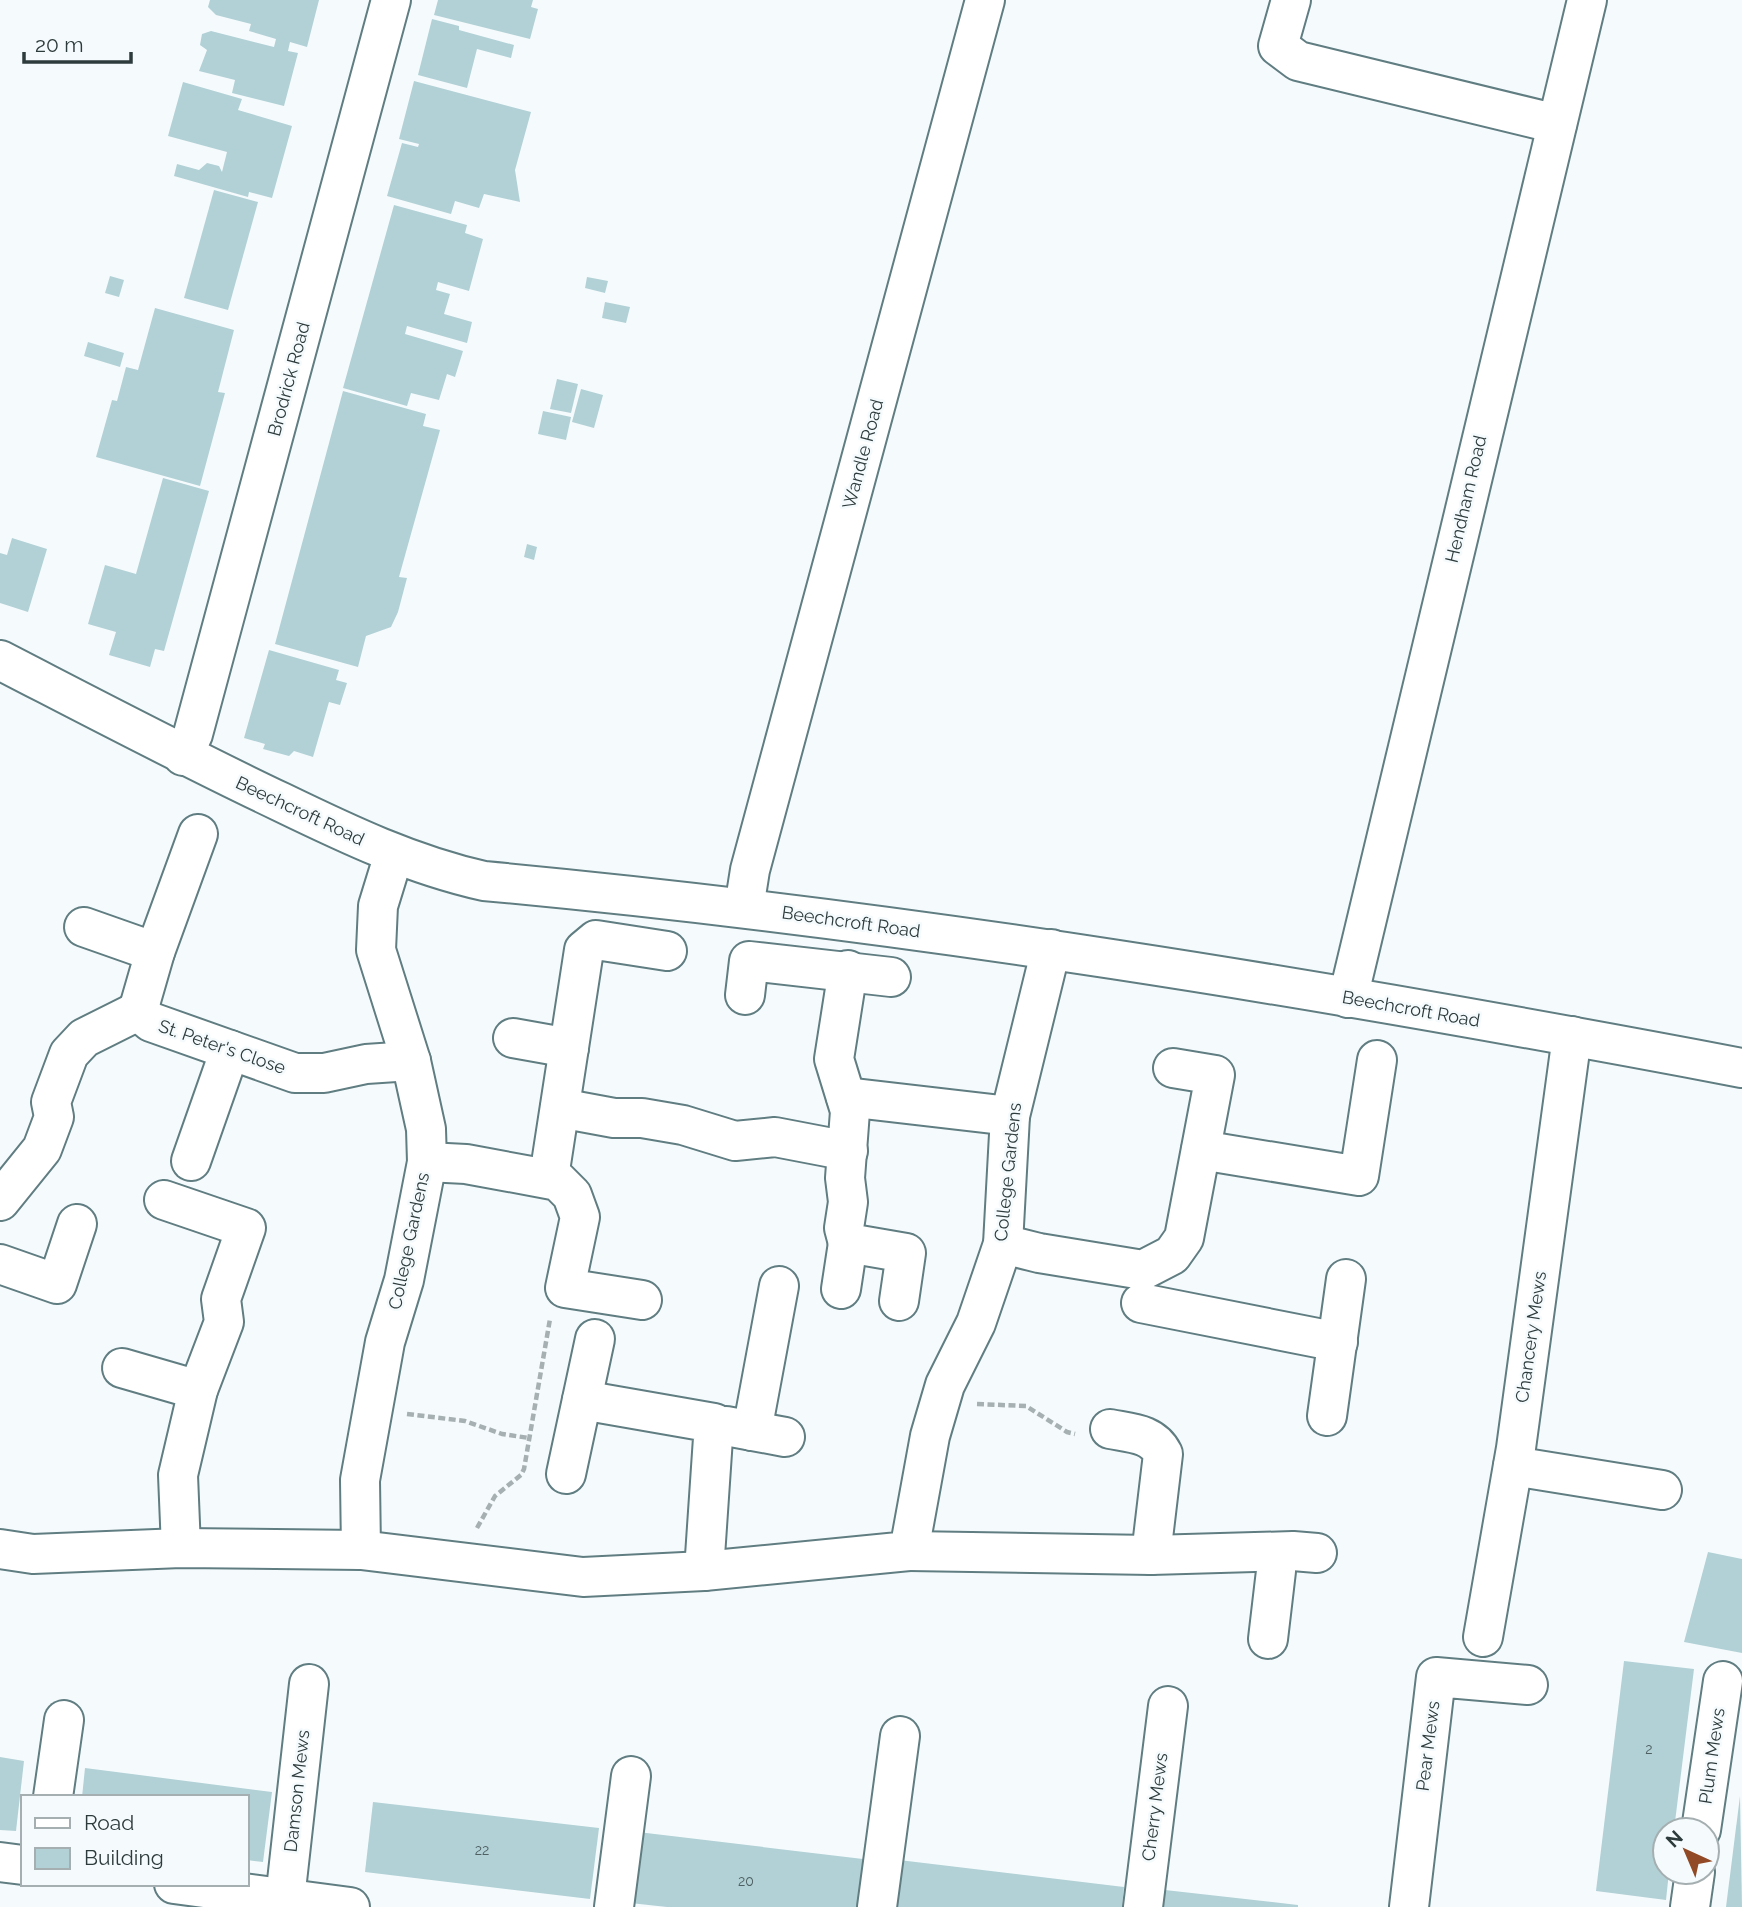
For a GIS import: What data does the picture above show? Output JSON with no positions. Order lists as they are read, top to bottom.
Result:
{
  "streets": {
    "street": [
      "Brodrick Road",
      "Wandle Road",
      "Hendham Road",
      "Beechcroft Road",
      "St. Peter's Close",
      "College Gardens",
      "Chancery Mews",
      "Pear Mews",
      "Plum Mews",
      "Damson Mews",
      "Cherry Mews"
    ]
  },
  "crossings": [
    ["Brodrick Road", "Beechcroft Road"],
    ["Wandle Road", "Beechcroft Road"],
    ["Hendham Road", "Beechcroft Road"],
    ["Beechcroft Road", "College Gardens"],
    ["Beechcroft Road", "Chancery Mews"],
    ["St. Peter's Close", "College Gardens"]
  ],
  "house_numbers": ["2", "22", "20"],
  "legend": ["Road", "Building"],
  "scale_bar": "20 m",
  "north": "top left"
}
